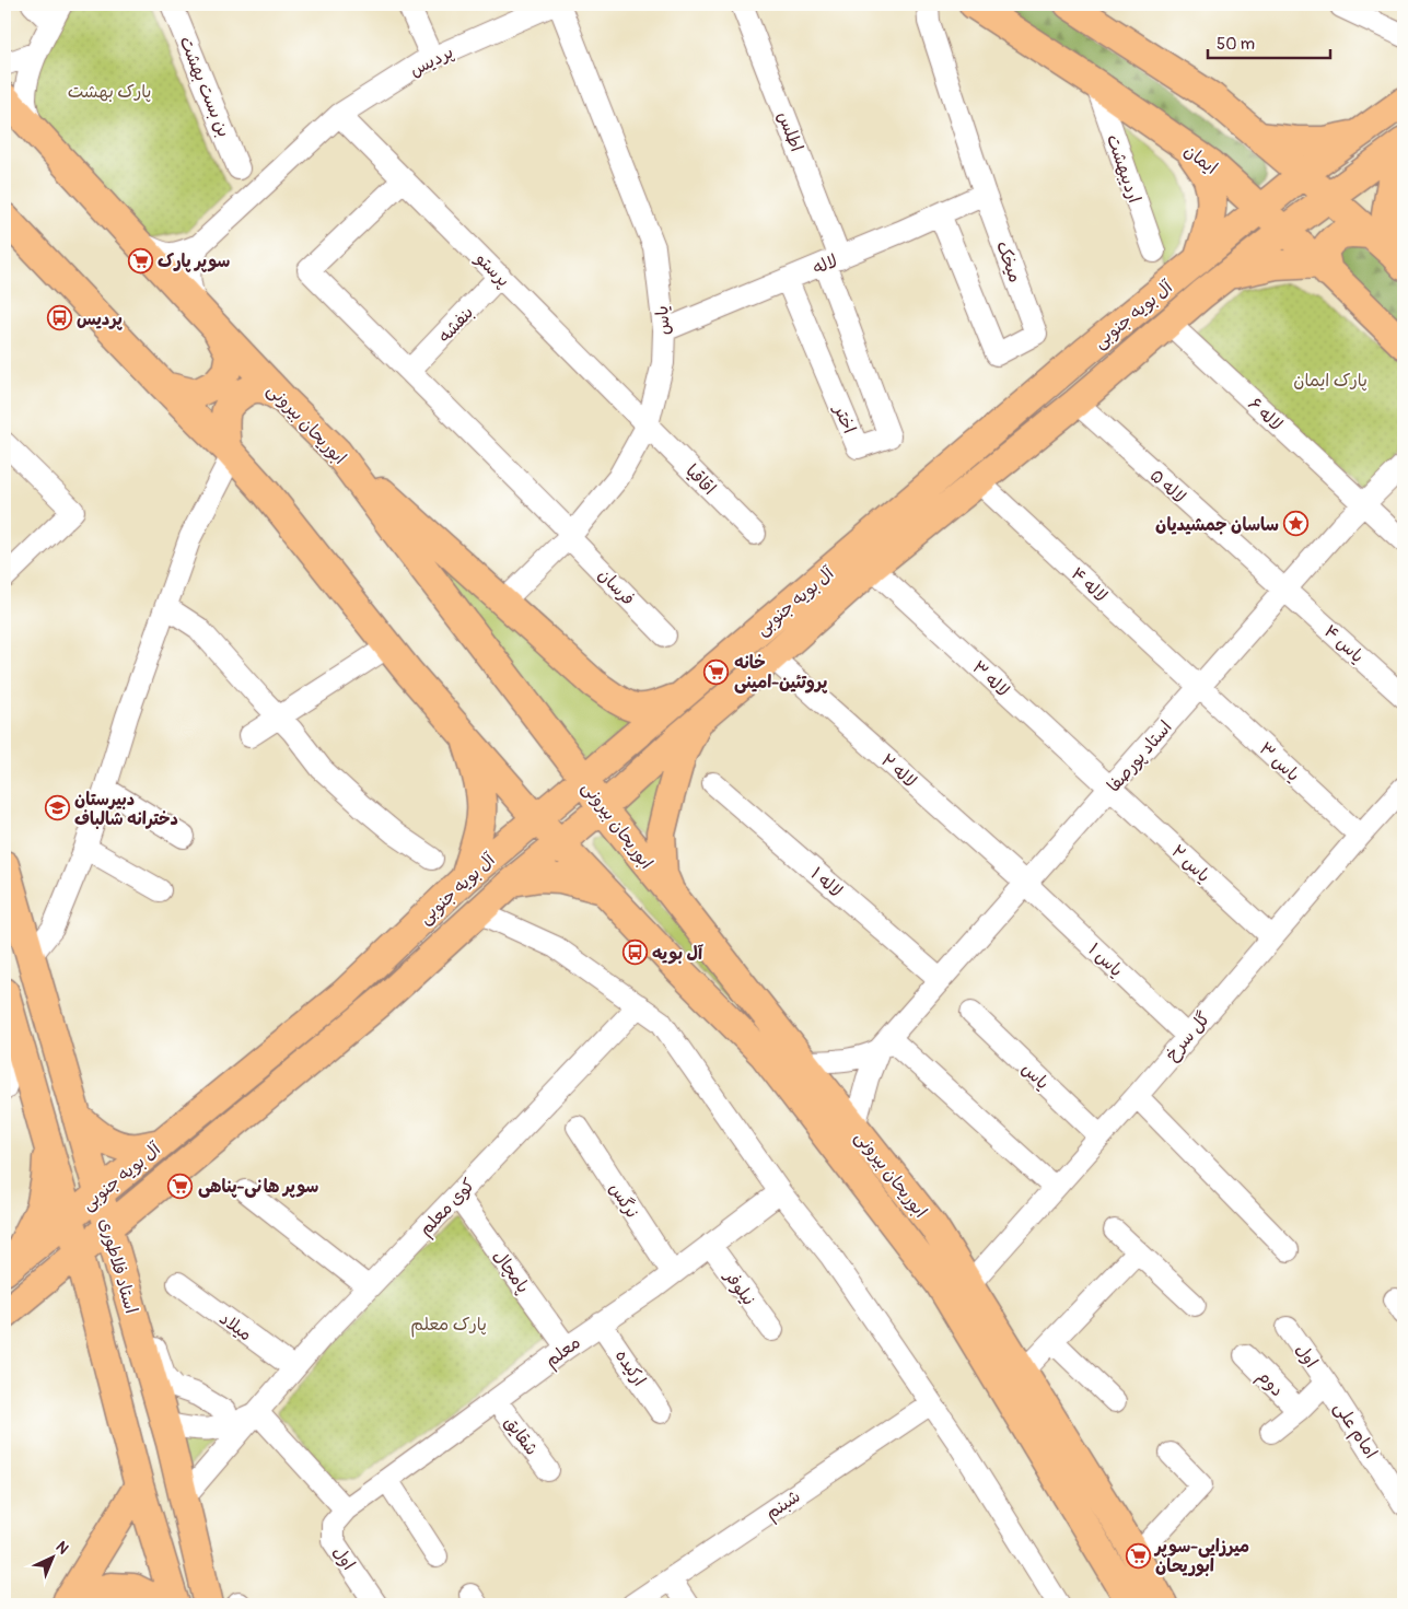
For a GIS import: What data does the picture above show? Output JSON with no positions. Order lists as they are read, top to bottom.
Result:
{
  "streets": {
    "main road": [
      "ایمان",
      "آل بویه جنوبی",
      "ابوریحان بیرونی",
      "استاد فلاطوری"
    ],
    "street": [
      "پردیس",
      "بن بست بهشت",
      "اطلس",
      "اردیبهشت",
      "میخک",
      "لاله",
      "پرستو",
      "یاس",
      "بنفشه",
      "لاله ۶",
      "اختر",
      "اقاقیا",
      "لاله ۵",
      "لاله ۴",
      "فرسان",
      "یاس ۴",
      "لاله ۳",
      "استاد پورصفا",
      "یاس ۳",
      "لاله ۲",
      "یاس ۲",
      "لاله ۱",
      "یاس ۱",
      "گل سرخ",
      "نرگس",
      "کوی معلم",
      "پامچال",
      "نیلوفر",
      "میلاد",
      "معلم",
      "اول",
      "ارکیده",
      "دوم",
      "امام علی",
      "شقایق",
      "شبنم"
    ]
  },
  "crossings": [
    ["پردیس", "پرستو"],
    ["اطلس", "لاله"],
    ["اطلس", "اختر"],
    ["ایمان", "اردیبهشت"],
    ["ایمان", "آل بویه جنوبی"],
    ["میخک", "لاله"],
    ["لاله", "یاس"],
    ["لاله", "اختر"],
    ["پرستو", "یاس"],
    ["پرستو", "بنفشه"],
    ["پرستو", "اقاقیا"],
    ["پرستو", "فرسان"],
    ["آل بویه جنوبی", "لاله ۶"],
    ["آل بویه جنوبی", "ابوریحان بیرونی"],
    ["آل بویه جنوبی", "لاله ۵"],
    ["آل بویه جنوبی", "لاله ۴"],
    ["آل بویه جنوبی", "لاله ۳"],
    ["آل بویه جنوبی", "لاله ۲"],
    ["آل بویه جنوبی", "استاد فلاطوری"],
    ["یاس", "اقاقیا"],
    ["یاس", "فرسان"],
    ["یاس", "گل سرخ"],
    ["بنفشه", "فرسان"],
    ["لاله ۶", "استاد پورصفا"],
    ["ابوریحان بیرونی", "گل سرخ"],
    ["لاله ۵", "یاس ۴"],
    ["لاله ۵", "استاد پورصفا"],
    ["لاله ۴", "استاد پورصفا"],
    ["لاله ۴", "یاس ۳"],
    ["یاس ۴", "استاد پورصفا"],
    ["لاله ۳", "استاد پورصفا"],
    ["لاله ۳", "یاس ۲"],
    ["استاد پورصفا", "یاس ۳"],
    ["استاد پورصفا", "لاله ۲"],
    ["استاد پورصفا", "یاس ۲"],
    ["استاد پورصفا", "لاله ۱"],
    ["استاد پورصفا", "یاس ۱"],
    ["یاس ۳", "گل سرخ"],
    ["لاله ۲", "یاس ۱"],
    ["یاس ۲", "گل سرخ"],
    ["یاس ۱", "گل سرخ"],
    ["نرگس", "معلم"],
    ["کوی معلم", "استاد فلاطوری"],
    ["کوی معلم", "پامچال"],
    ["کوی معلم", "میلاد"],
    ["پامچال", "معلم"],
    ["نیلوفر", "معلم"],
    ["معلم", "اول"],
    ["معلم", "ارکیده"],
    ["معلم", "شقایق"],
    ["اول", "امام علی"]
  ],
  "parks": ["پارک بهشت", "پارک ایمان", "پارک معلم"],
  "places": {
    "supermarket": [
      "سوپر پارک",
      "خانه پروتئین-امینی",
      "سوپر هانی-پناهی",
      "میرزایی-سوپر ابوریحان"
    ],
    "bus stop": ["پردیس", "آل بویه"],
    "place": ["ساسان جمشیدیان"],
    "school or university": ["دبیرستان دخترانه شالباف"]
  },
  "scale_bar": "50 m",
  "north": "top right"
}
